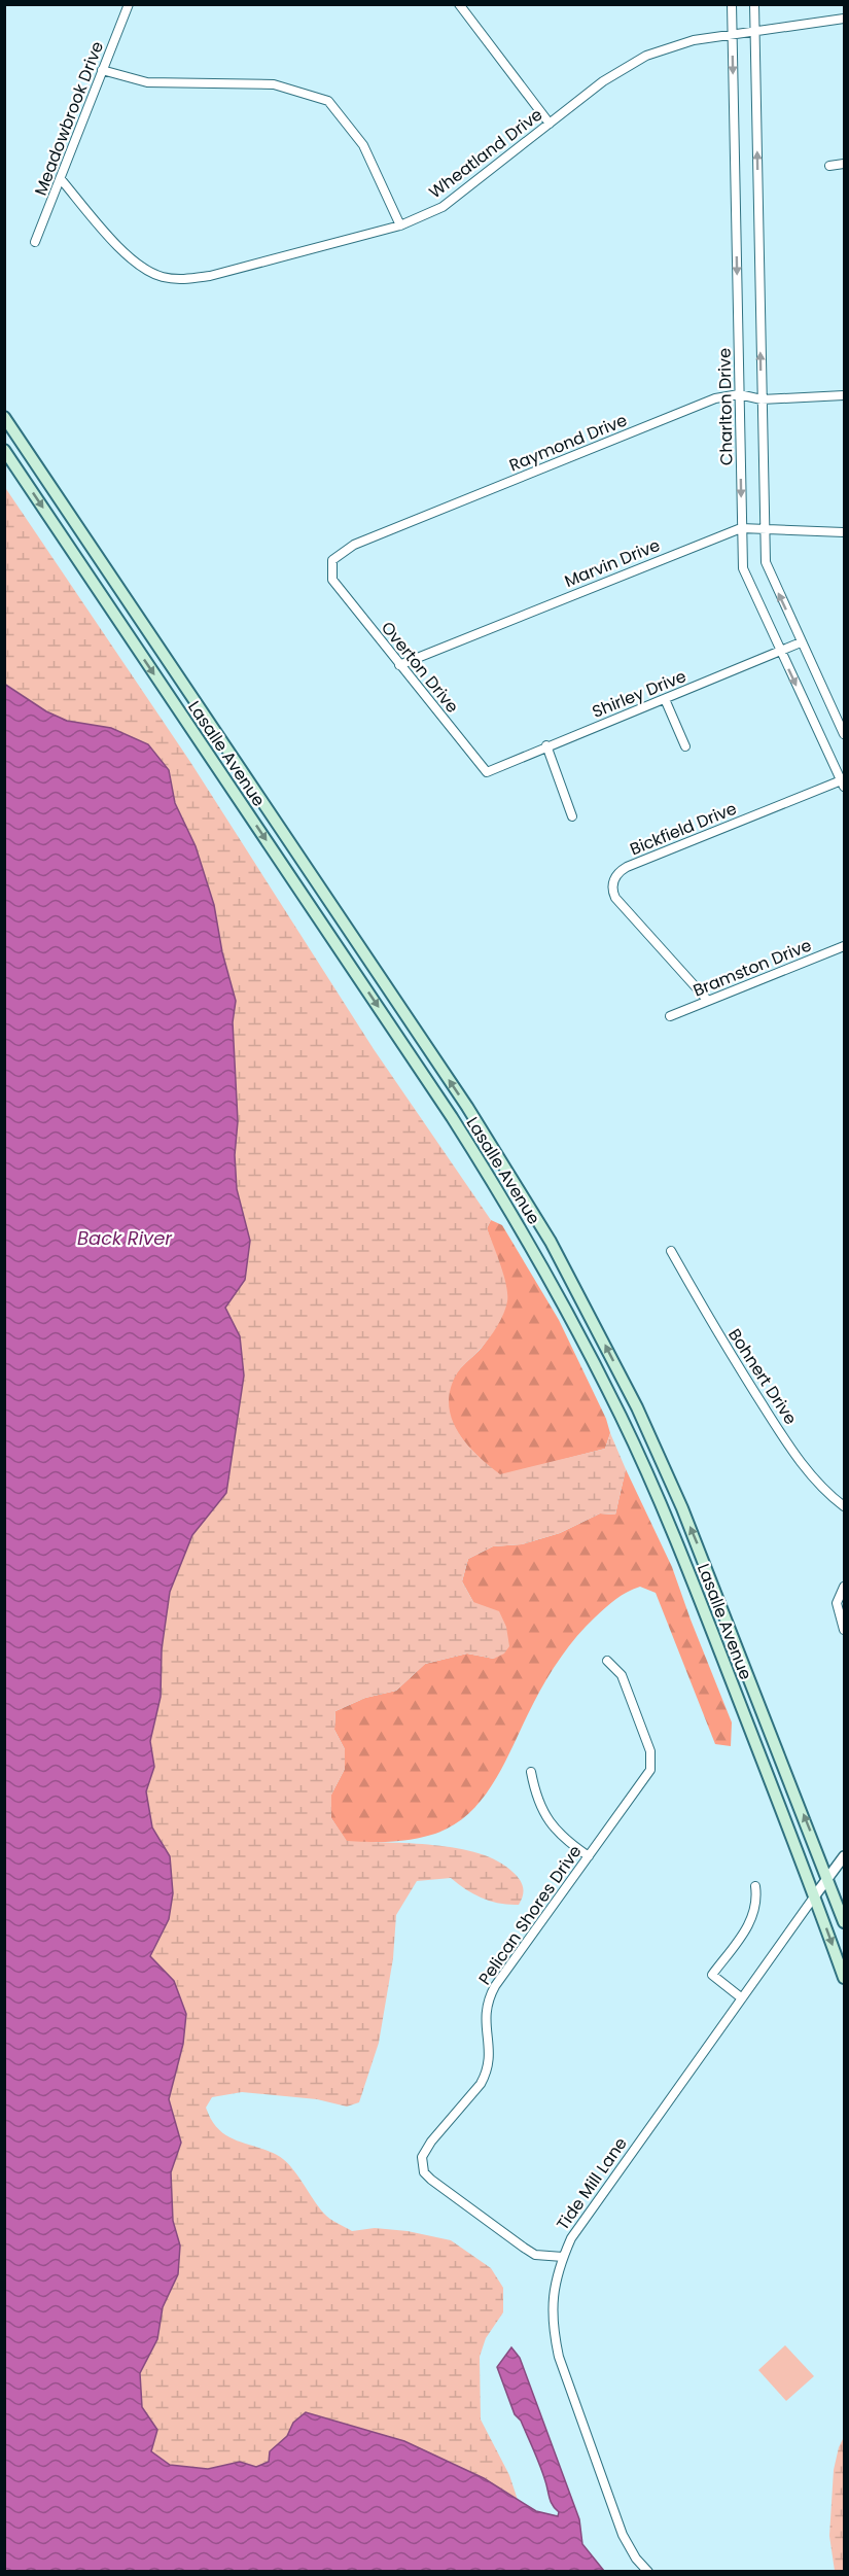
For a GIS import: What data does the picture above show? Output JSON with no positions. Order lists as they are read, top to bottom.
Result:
{
  "streets": {
    "main road": ["Lasalle Avenue"],
    "street": [
      "Meadowbrook Drive",
      "Wheatland Drive",
      "Charlton Drive",
      "Raymond Drive",
      "Marvin Drive",
      "Overton Drive",
      "Shirley Drive",
      "Bickfield Drive",
      "Bramston Drive",
      "Bohnert Drive",
      "Pelican Shores Drive",
      "Tide Mill Lane"
    ]
  },
  "crossings": [
    ["Meadowbrook Drive", "Wheatland Drive"],
    ["Wheatland Drive", "Charlton Drive"],
    ["Charlton Drive", "Raymond Drive"],
    ["Charlton Drive", "Marvin Drive"],
    ["Charlton Drive", "Shirley Drive"],
    ["Charlton Drive", "Bickfield Drive"],
    ["Raymond Drive", "Overton Drive"],
    ["Marvin Drive", "Overton Drive"],
    ["Overton Drive", "Shirley Drive"],
    ["Lasalle Avenue", "Tide Mill Lane"],
    ["Bickfield Drive", "Bramston Drive"],
    ["Pelican Shores Drive", "Tide Mill Lane"]
  ],
  "water": ["Back River"]
}
